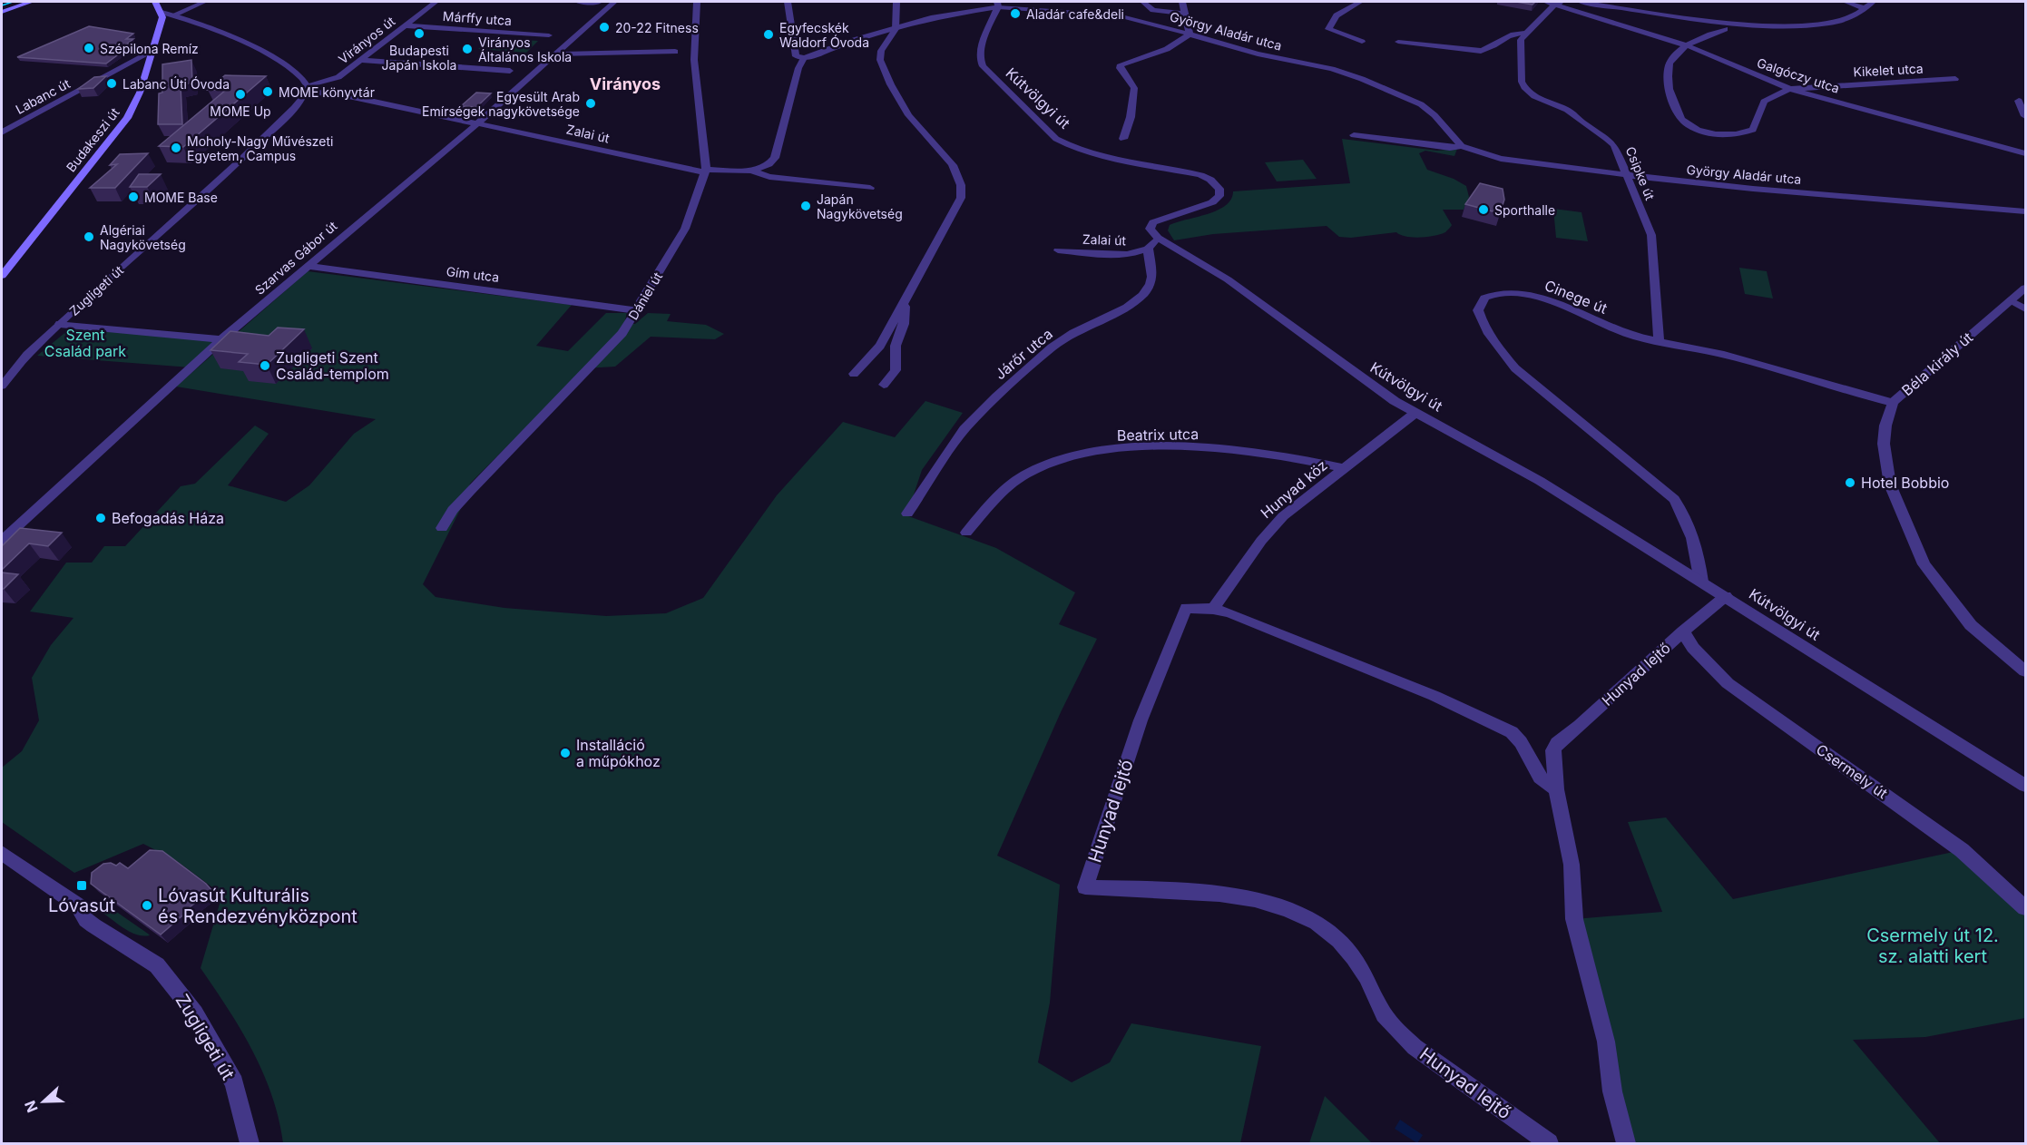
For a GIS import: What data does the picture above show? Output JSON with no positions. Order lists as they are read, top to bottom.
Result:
{
  "streets": {
    "main road": ["Budakeszi út"],
    "street": [
      "Márffy utca",
      "György Aladár utca",
      "Virányos út",
      "Kikelet utca",
      "Galgóczy utca",
      "Labanc út",
      "Kútvölgyi út",
      "Zalai út",
      "Csipke út",
      "Szarvas Gábor út",
      "Gím utca",
      "Zugligeti út",
      "Dániel út",
      "Cinege út",
      "Járőr utca",
      "Béla király út",
      "Beatrix utca",
      "Hunyad köz",
      "Hunyad lejtő",
      "Csermely út"
    ]
  },
  "crossings": [
    ["Márffy utca", "Virányos út"],
    ["György Aladár utca", "Kútvölgyi út"],
    ["György Aladár utca", "Csipke út"],
    ["Virányos út", "Zalai út"],
    ["Virányos út", "Zugligeti út"],
    ["Kikelet utca", "Galgóczy utca"],
    ["Labanc út", "Budakeszi út"],
    ["Kútvölgyi út", "Cinege út"],
    ["Kútvölgyi út", "Hunyad köz"],
    ["Kútvölgyi út", "Hunyad lejtő"],
    ["Zalai út", "Szarvas Gábor út"],
    ["Zalai út", "Zugligeti út"],
    ["Zalai út", "Dániel út"],
    ["Zalai út", "Járőr utca"],
    ["Csipke út", "Cinege út"],
    ["Szarvas Gábor út", "Gím utca"],
    ["Gím utca", "Dániel út"],
    ["Cinege út", "Béla király út"],
    ["Beatrix utca", "Hunyad köz"],
    ["Hunyad köz", "Hunyad lejtő"],
    ["Hunyad lejtő", "Csermely út"]
  ],
  "districts": ["Virányos"],
  "parks": ["Szent Család park", "Csermely út 12. sz. alatti kert"],
  "places": {
    "other": [
      "Aladár cafe&deli",
      "20-22 Fitness",
      "Budapesti Japán Iskola",
      "Egyfecskék Waldorf Óvoda",
      "Szépilona Remíz",
      "Virányos Általános Iskola",
      "Labanc Úti Óvoda",
      "MOME könyvtár",
      "MOME Up",
      "Egyesült Arab Emírségek nagykövetsége",
      "Moholy-Nagy Művészeti Egyetem, Campus",
      "MOME Base",
      "Japán Nagykövetség",
      "Sporthalle",
      "Algériai Nagykövetség",
      "Zugligeti Szent Család-templom",
      "Hotel Bobbio",
      "Befogadás Háza",
      "Installáció a műpókhoz",
      "Lóvasút Kulturális és Rendezvényközpont"
    ],
    "transit": ["Lóvasút"]
  },
  "north": "left"
}
